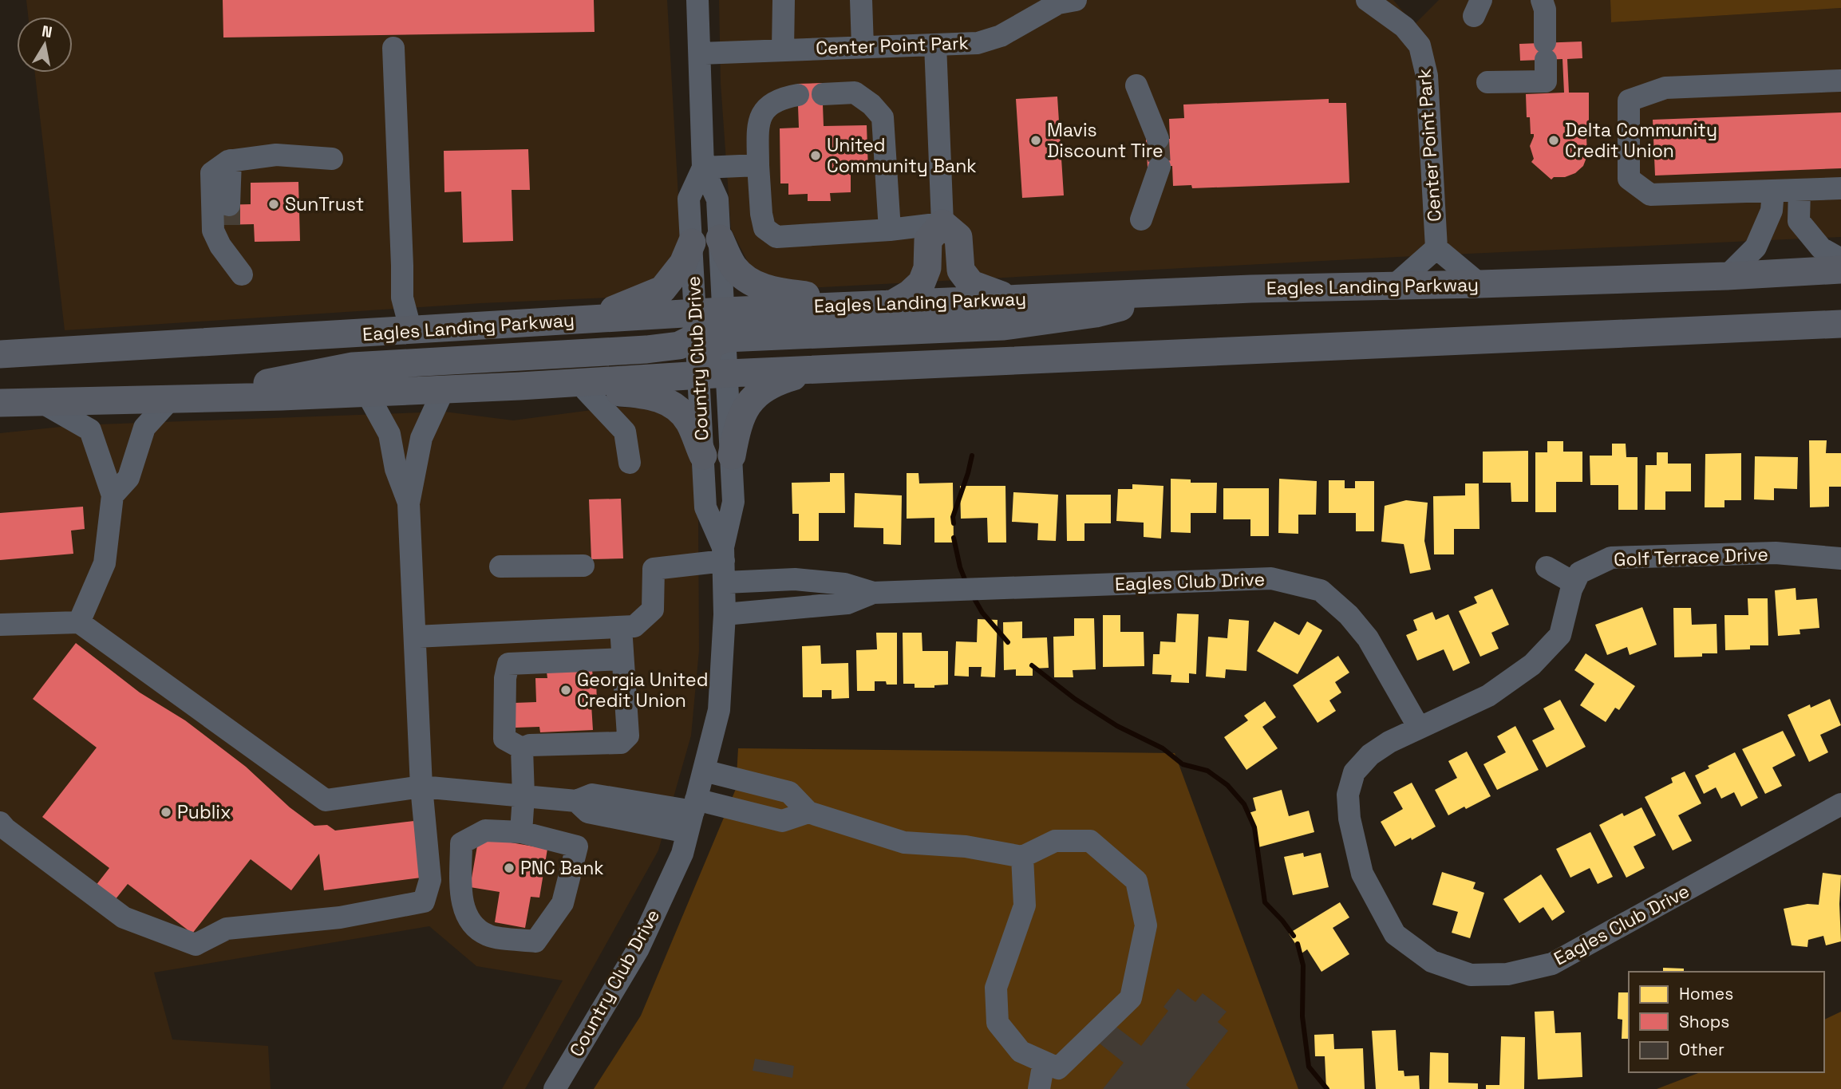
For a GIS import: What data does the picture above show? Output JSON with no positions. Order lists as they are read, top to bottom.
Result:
{
  "streets": {
    "main road": ["Eagles Landing Parkway"],
    "street": [
      "Center Point Park",
      "Country Club Drive",
      "Golf Terrace Drive",
      "Eagles Club Drive"
    ]
  },
  "crossings": [
    ["Center Point Park", "Eagles Landing Parkway"],
    ["Center Point Park", "Country Club Drive"],
    ["Eagles Landing Parkway", "Country Club Drive"]
  ],
  "places": [
    "Mavis Discount Tire",
    "Delta Community Credit Union",
    "United Community Bank",
    "SunTrust",
    "Georgia United Credit Union",
    "Publix",
    "PNC Bank"
  ],
  "legend": ["Homes", "Shops", "Other"],
  "north": "top"
}
